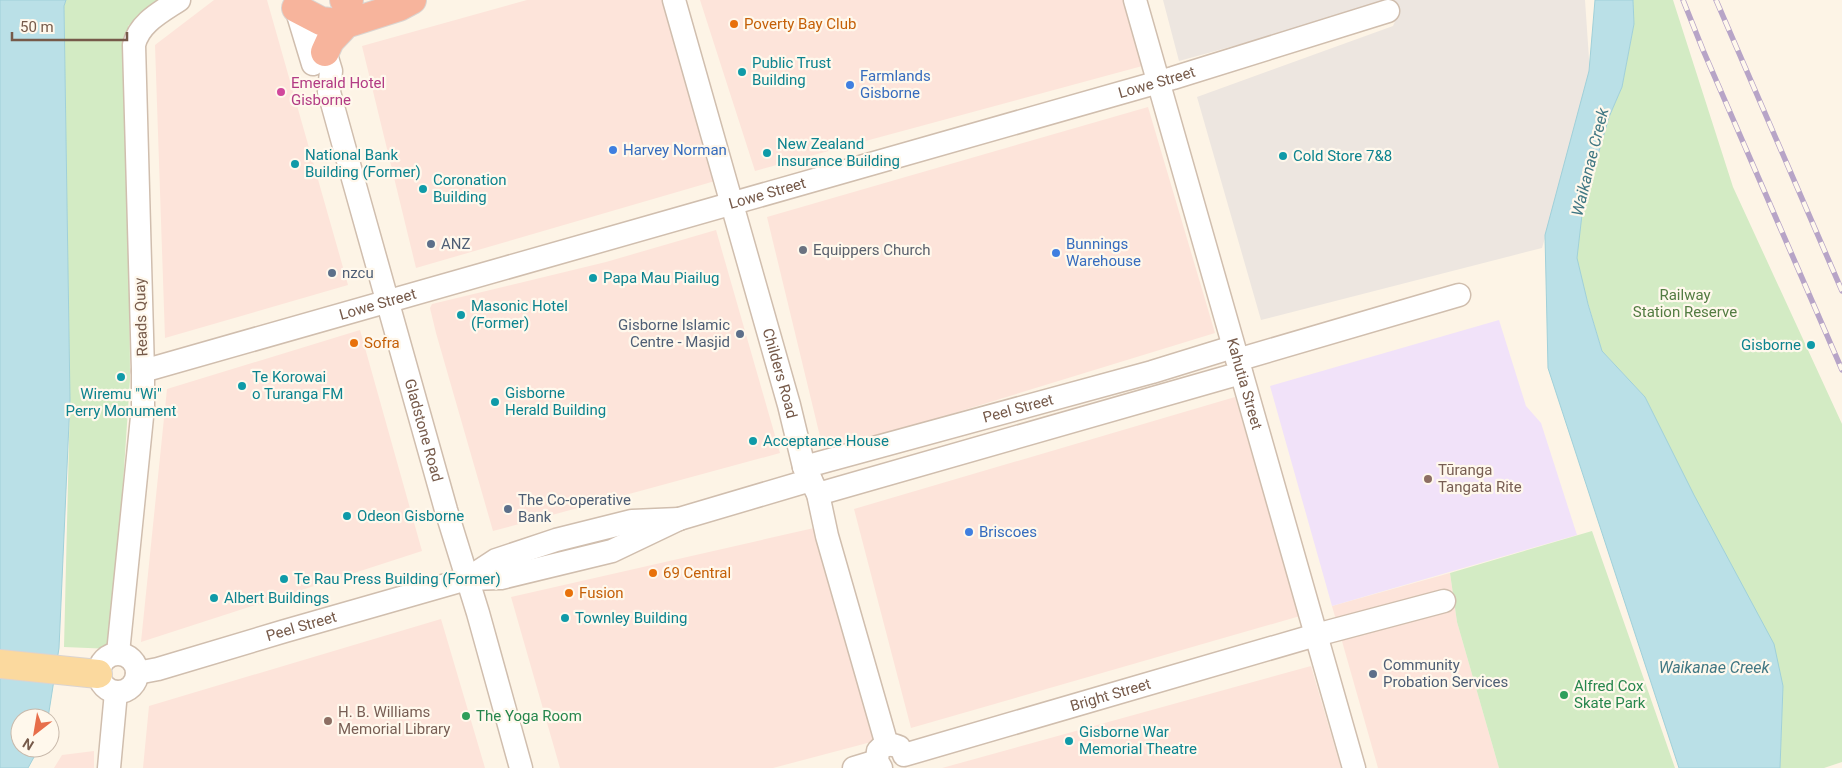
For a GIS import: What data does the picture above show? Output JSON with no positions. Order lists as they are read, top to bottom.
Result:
{
  "streets": {
    "street": [
      "Lowe Street",
      "Reads Quay",
      "Childers Road",
      "Kahutia Street",
      "Peel Street",
      "Gladstone Road",
      "Bright Street"
    ]
  },
  "crossings": [
    ["Lowe Street", "Reads Quay"],
    ["Lowe Street", "Childers Road"],
    ["Lowe Street", "Kahutia Street"],
    ["Lowe Street", "Gladstone Road"],
    ["Reads Quay", "Peel Street"],
    ["Childers Road", "Peel Street"],
    ["Childers Road", "Bright Street"],
    ["Kahutia Street", "Peel Street"],
    ["Kahutia Street", "Bright Street"],
    ["Peel Street", "Gladstone Road"]
  ],
  "water": ["Waikanae Creek"],
  "parks": ["Railway Station Reserve"],
  "places": [
    "Poverty Bay Club",
    "Public Trust Building",
    "Farmlands Gisborne",
    "Emerald Hotel Gisborne",
    "Harvey Norman",
    "New Zealand Insurance Building",
    "Cold Store 7&8",
    "National Bank Building (Former)",
    "Coronation Building",
    "ANZ",
    "Equippers Church",
    "Bunnings Warehouse",
    "nzcu",
    "Papa Mau Piailug",
    "Masonic Hotel (Former)",
    "Gisborne Islamic Centre - Masjid",
    "Sofra",
    "Gisborne",
    "Wiremu \"Wi\" Perry Monument",
    "Te Korowai o Turanga FM",
    "Gisborne Herald Building",
    "Acceptance House",
    "Tūranga Tangata Rite",
    "The Co-operative Bank",
    "Odeon Gisborne",
    "Briscoes",
    "69 Central",
    "Te Rau Press Building (Former)",
    "Fusion",
    "Albert Buildings",
    "Townley Building",
    "Community Probation Services",
    "Alfred Cox Skate Park",
    "The Yoga Room",
    "H. B. Williams Memorial Library",
    "Gisborne War Memorial Theatre"
  ],
  "scale_bar": "50 m",
  "north": "bottom left"
}
